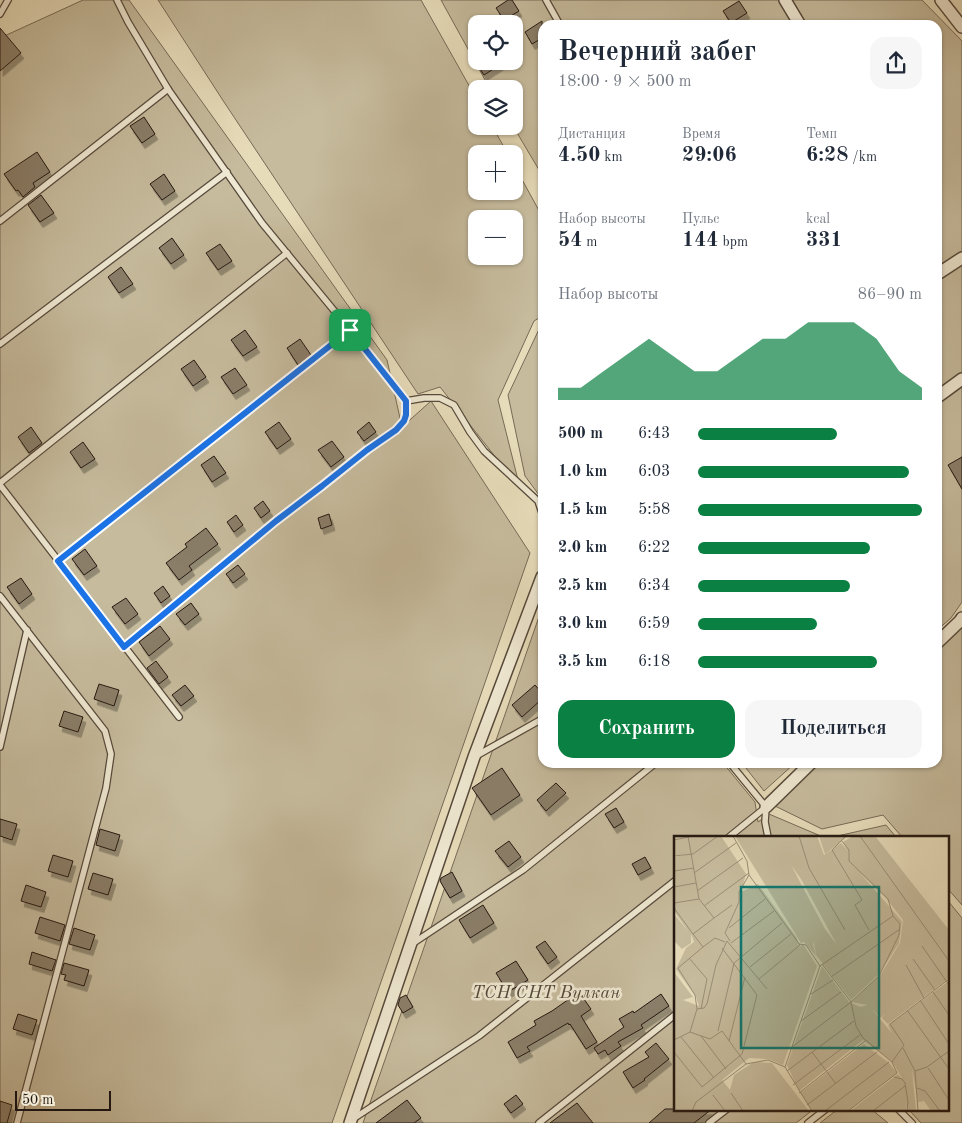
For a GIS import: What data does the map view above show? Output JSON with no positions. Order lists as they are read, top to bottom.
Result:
{
  "parks": ["ТСН СНТ Вулкан"],
  "scale_bar": "50 m",
  "page": {
    "map_buttons": ["+", "−"],
    "heading": ["Вечерний забег", "18:00 · 9 × 500 m"],
    "stats": [
      ["Дистанция", "4.50 km"],
      ["Время", "29:06"],
      ["Темп", "6:28 /km"],
      ["Набор высоты", "54 m"],
      ["Пульс", "144 bpm"],
      ["kcal", "331"]
    ],
    "chart": ["Набор высоты", "86–90 m"],
    "list": [
      {
        "name": "500 m",
        "note": "6:43"
      },
      {
        "name": "1.0 km",
        "note": "6:03"
      },
      {
        "name": "1.5 km",
        "note": "5:58"
      },
      {
        "name": "2.0 km",
        "note": "6:22"
      },
      {
        "name": "2.5 km",
        "note": "6:34"
      },
      {
        "name": "3.0 km",
        "note": "6:59"
      },
      {
        "name": "3.5 km",
        "note": "6:18"
      }
    ],
    "buttons": ["Сохранить", "Поделиться"],
    "scale": "50 m"
  }
}
